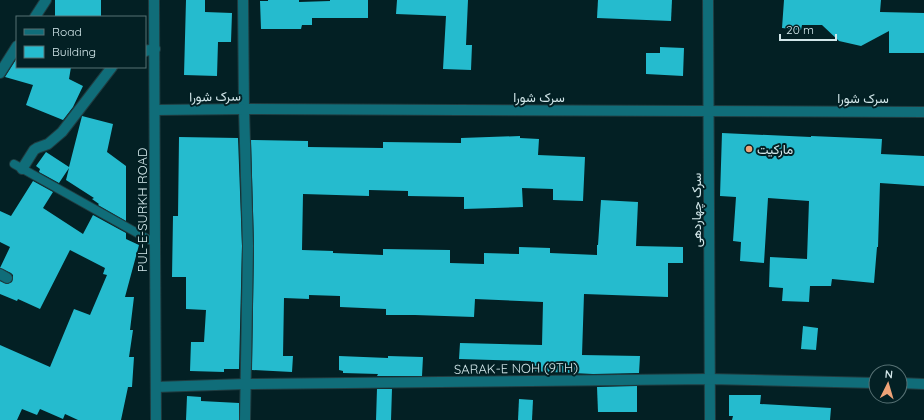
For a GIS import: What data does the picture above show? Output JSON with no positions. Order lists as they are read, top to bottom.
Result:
{
  "streets": {
    "street": [
      "سرک شورا",
      "PUL-E-SURKH ROAD",
      "سرک چهاردهی",
      "SARAK-E NOH (9TH)"
    ]
  },
  "crossings": [
    ["سرک شورا", "PUL-E-SURKH ROAD"],
    ["سرک شورا", "سرک چهاردهی"],
    ["PUL-E-SURKH ROAD", "SARAK-E NOH (9TH)"],
    ["سرک چهاردهی", "SARAK-E NOH (9TH)"]
  ],
  "places": ["مارکیت"],
  "legend": ["Road", "Building"],
  "scale_bar": "20 m",
  "north": "top"
}
